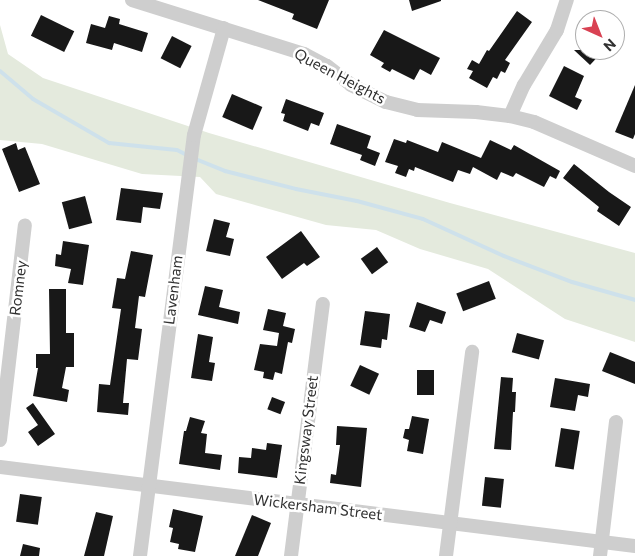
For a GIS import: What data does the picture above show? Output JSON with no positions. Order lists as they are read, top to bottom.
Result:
{
  "streets": {
    "street": [
      "Queen Heights",
      "Romney",
      "Lavenham",
      "Kingsway Street",
      "Wickersham Street"
    ]
  },
  "crossings": [
    ["Queen Heights", "Lavenham"],
    ["Lavenham", "Wickersham Street"],
    ["Kingsway Street", "Wickersham Street"]
  ],
  "north": "bottom right"
}
